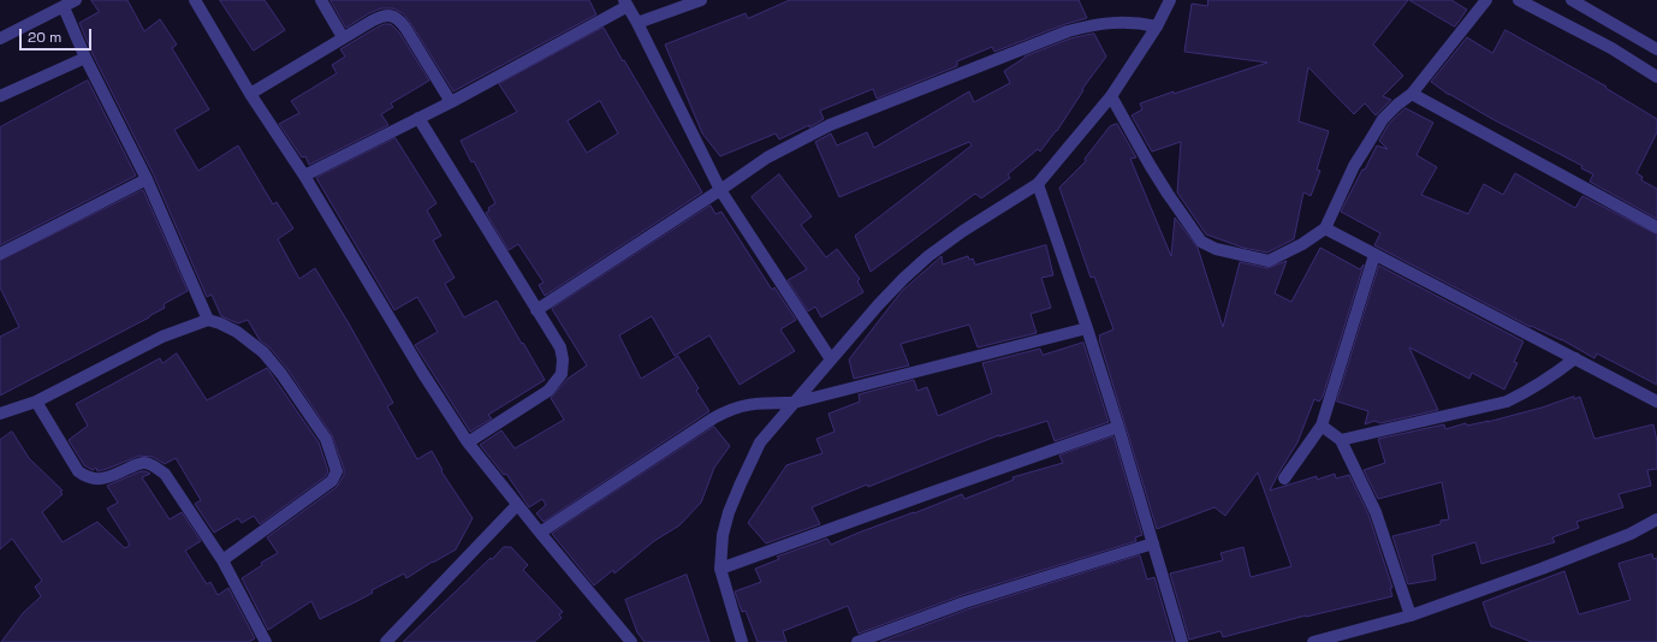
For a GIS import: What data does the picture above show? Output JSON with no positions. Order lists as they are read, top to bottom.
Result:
{
  "scale_bar": "20 m"
}
